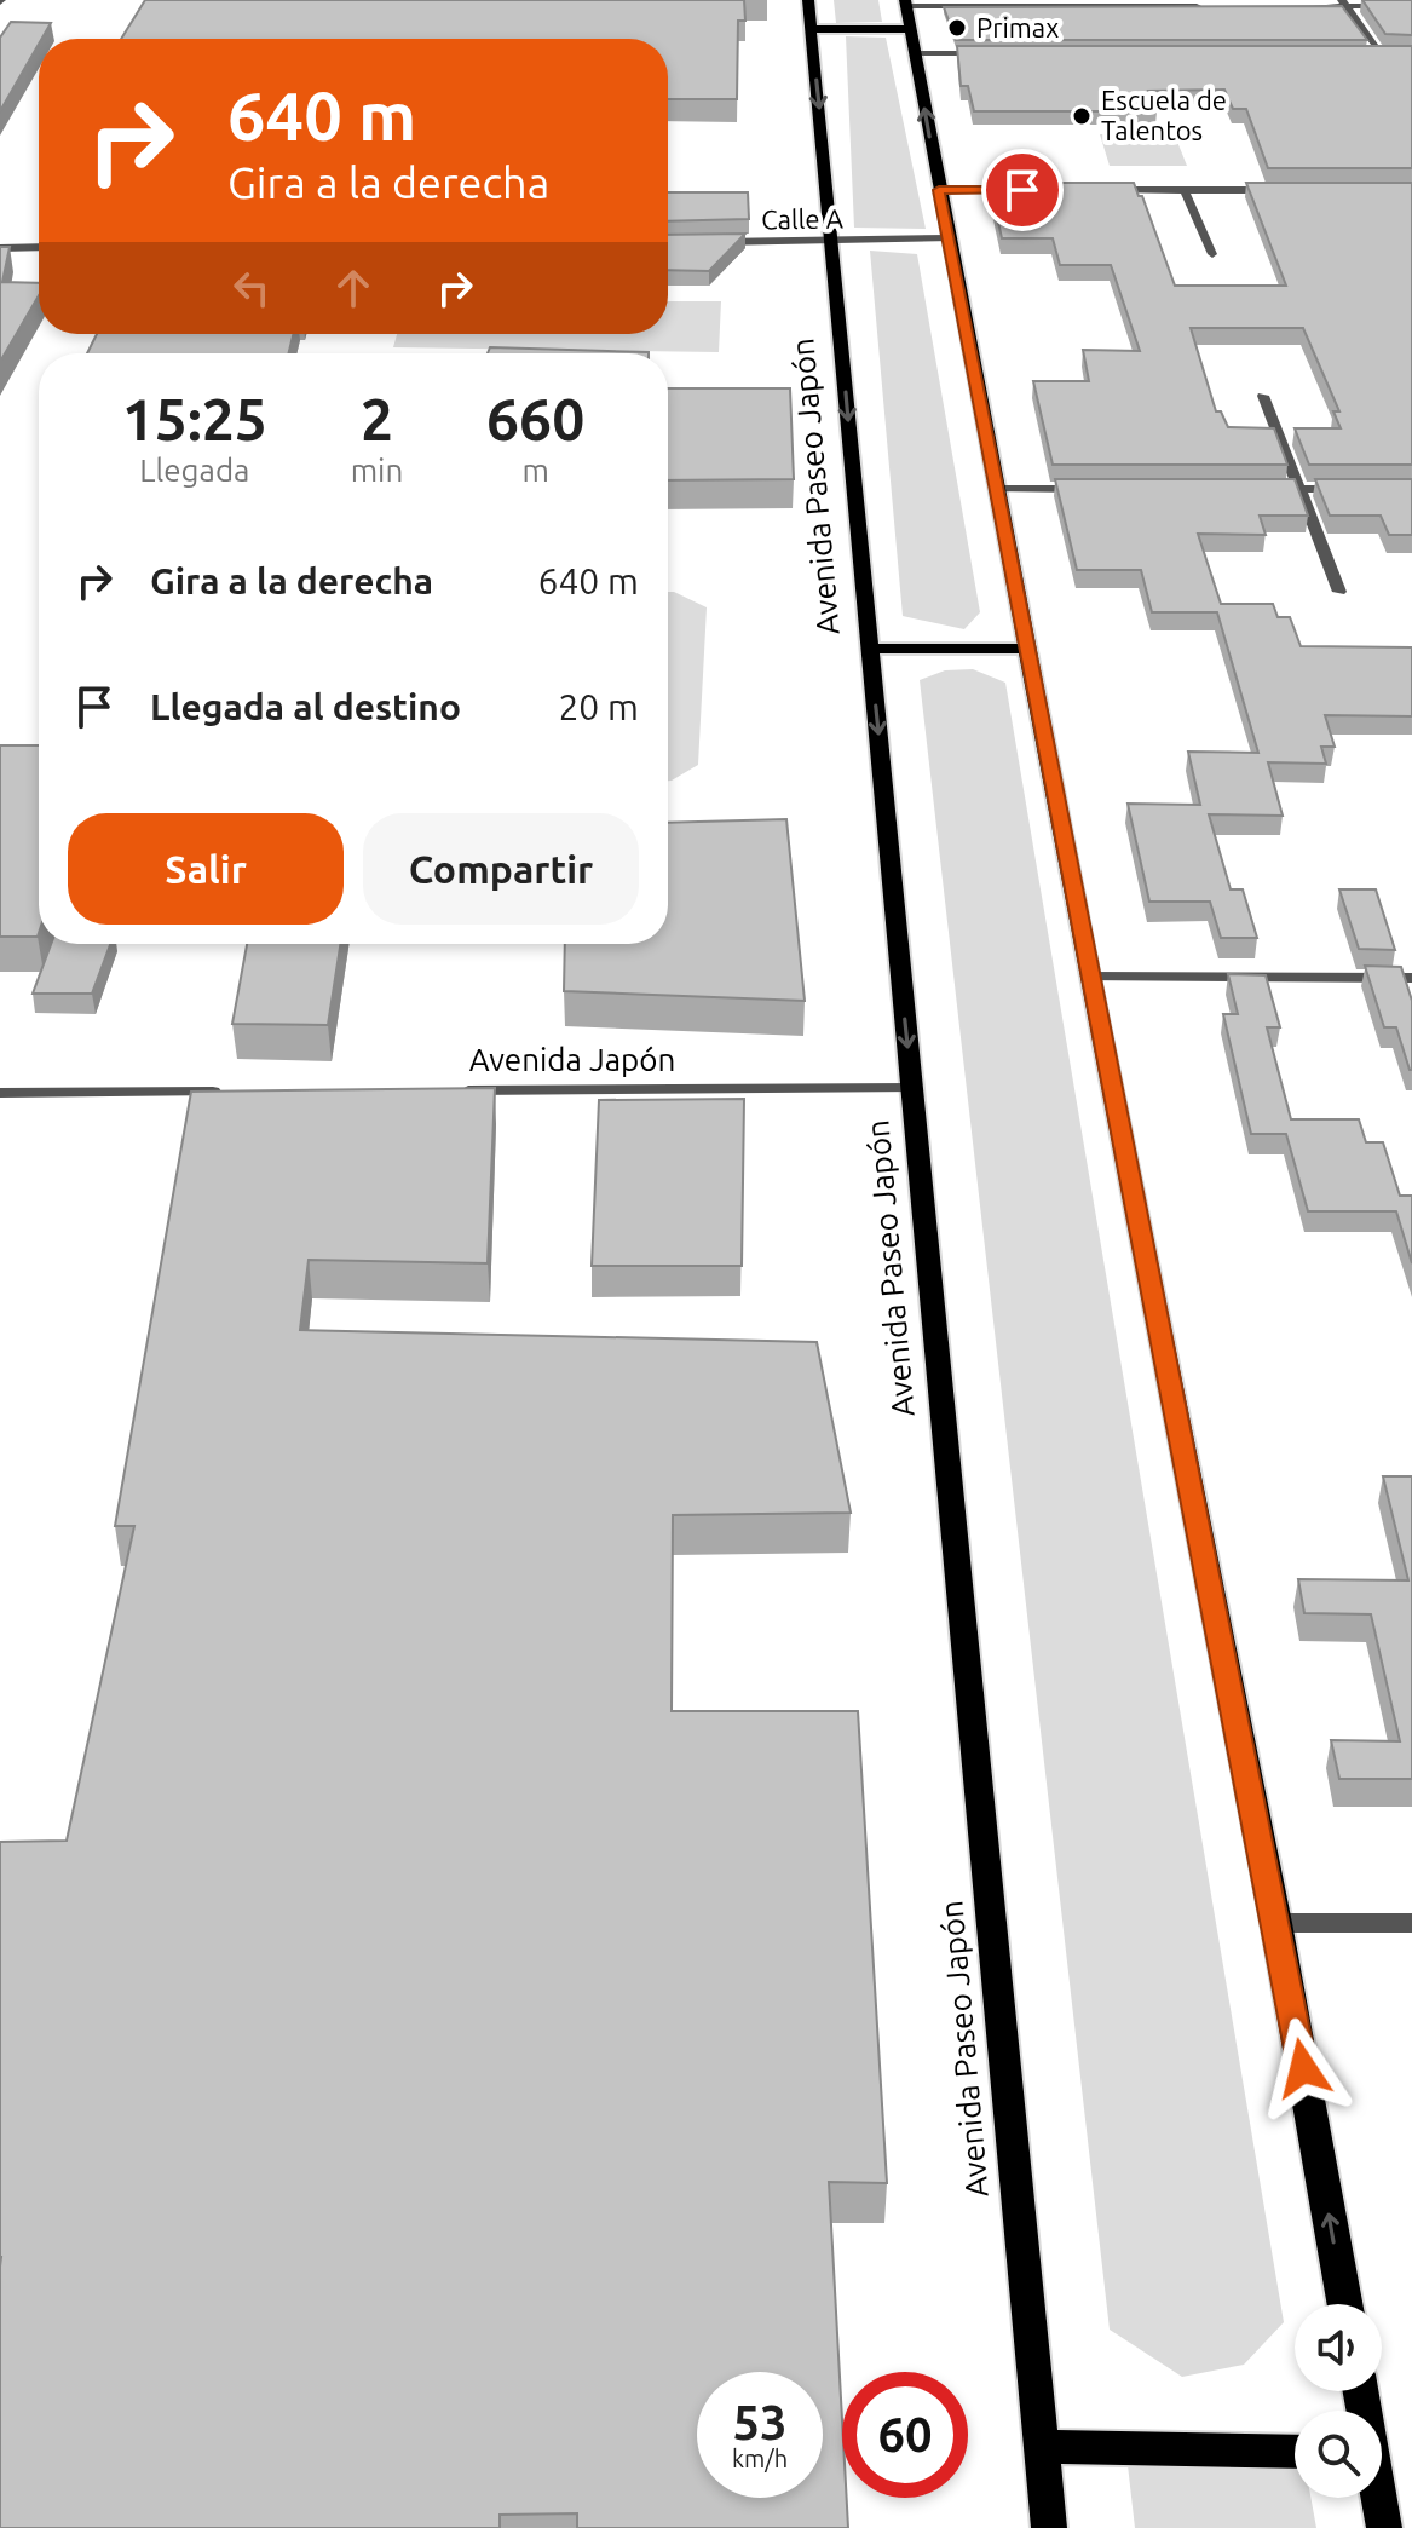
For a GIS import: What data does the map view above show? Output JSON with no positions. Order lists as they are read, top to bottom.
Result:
{
  "streets": {
    "main road": ["Avenida Paseo Japón"],
    "street": ["Calle A", "Avenida Japón"]
  },
  "crossings": [
    ["Calle A", "Avenida Paseo Japón"],
    ["Avenida Paseo Japón", "Avenida Japón"]
  ],
  "places": ["Primax", "Escuela de Talentos"],
  "page": {
    "turn": ["640 m", "Gira a la derecha"],
    "eta": [
      "15:25",
      "Llegada",
      "2",
      "min",
      "660",
      "m"
    ],
    "list": [
      {
        "name": "Gira a la derecha",
        "value": "640 m"
      },
      {
        "name": "Llegada al destino",
        "value": "20 m"
      }
    ],
    "buttons": ["Salir", "Compartir"],
    "speed": "53 km/h",
    "limit": "60"
  }
}
